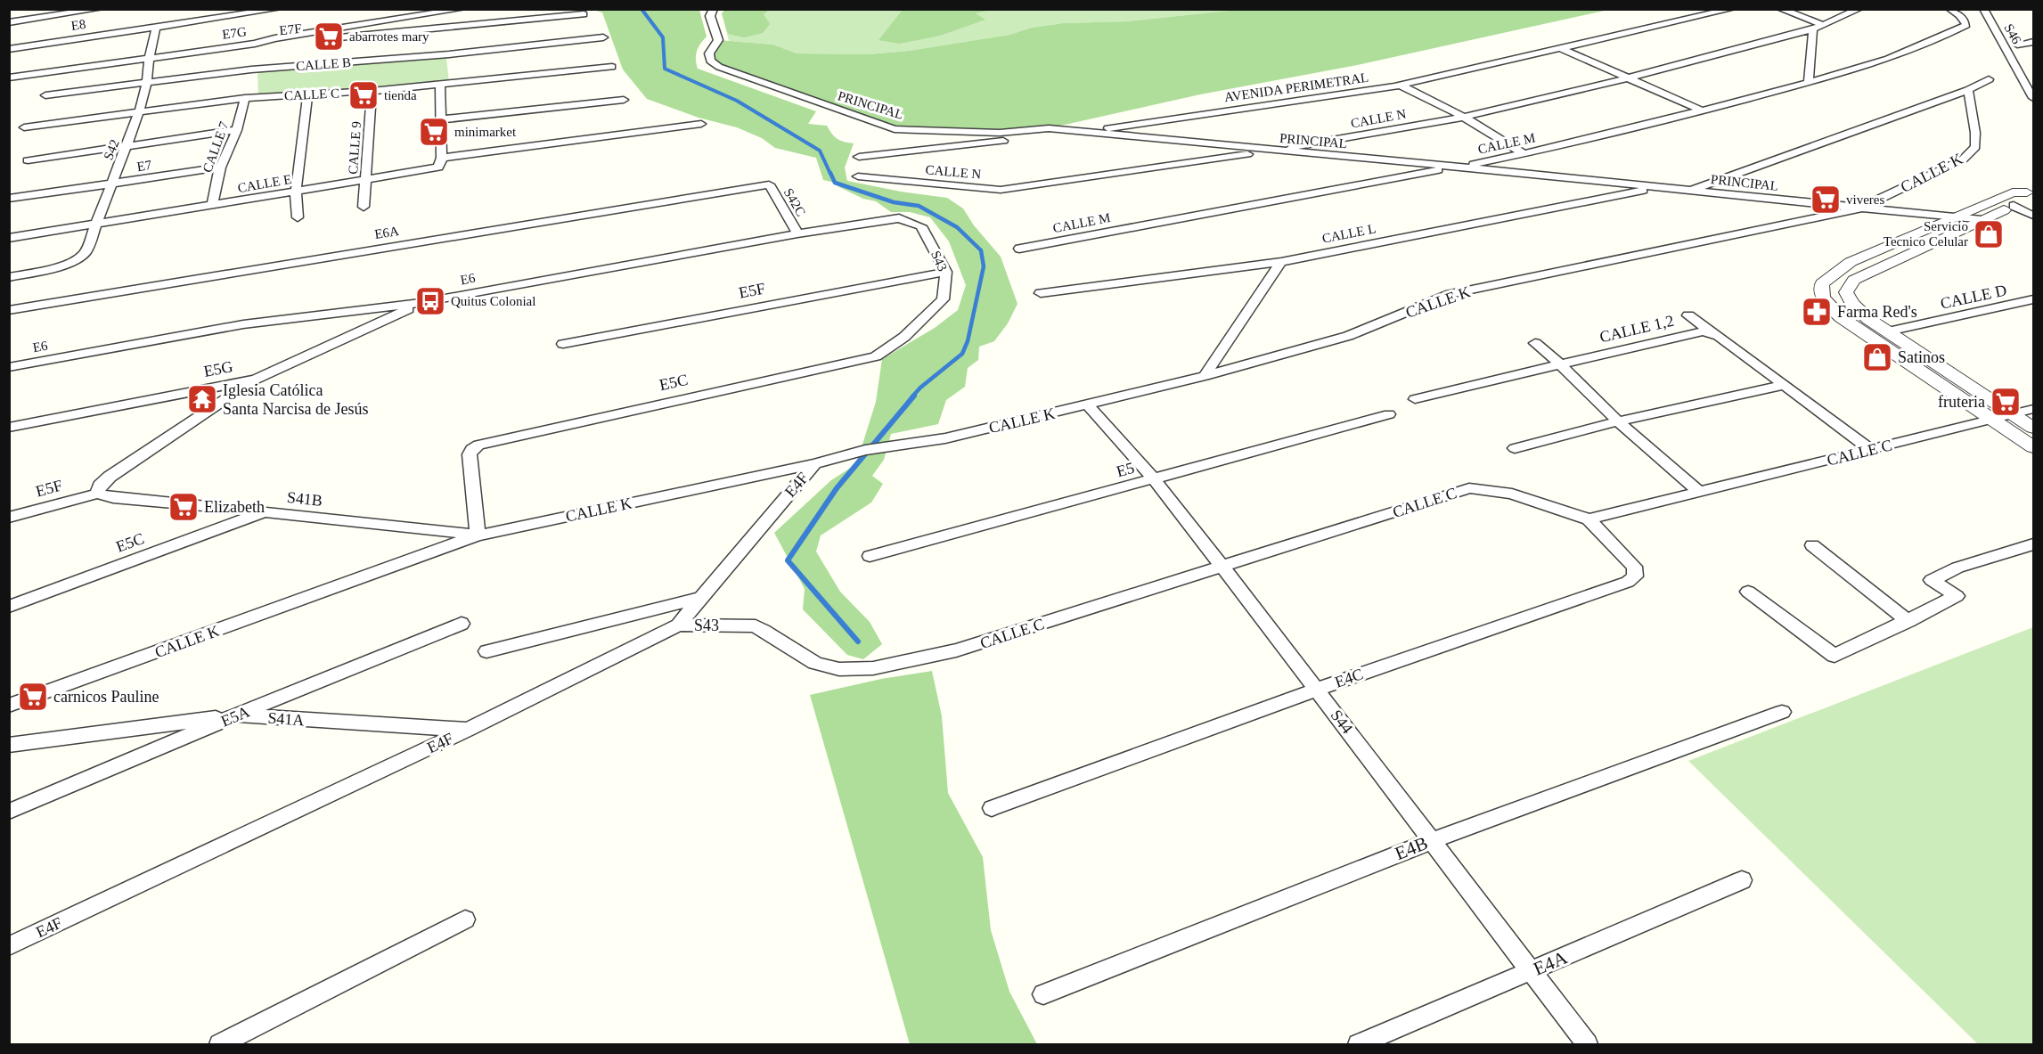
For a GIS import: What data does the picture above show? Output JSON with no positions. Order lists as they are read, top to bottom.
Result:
{
  "streets": {
    "street": [
      "E8",
      "E7F",
      "E7G",
      "S46",
      "CALLE B",
      "AVENIDA PERIMETRAL",
      "CALLE C",
      "PRINCIPAL",
      "CALLE N",
      "CALLE M",
      "CALLE 7",
      "CALLE 9",
      "S42",
      "E7",
      "CALLE K",
      "CALLE E",
      "S42C",
      "E6A",
      "CALLE L",
      "S43",
      "E6",
      "E5F",
      "CALLE D",
      "CALLE 1,2",
      "E5G",
      "E5C",
      "E5",
      "E4F",
      "S41B",
      "E4C",
      "E5A",
      "S41A",
      "S44",
      "E4B",
      "E4A"
    ]
  },
  "crossings": [
    ["E8", "S42"],
    ["E7F", "E7G"],
    ["E7G", "S42"],
    ["CALLE B", "S42"],
    ["AVENIDA PERIMETRAL", "PRINCIPAL"],
    ["CALLE C", "CALLE 7"],
    ["CALLE C", "CALLE 9"],
    ["CALLE C", "S42"],
    ["CALLE C", "S43"],
    ["CALLE C", "E4C"],
    ["CALLE C", "S44"],
    ["PRINCIPAL", "CALLE N"],
    ["PRINCIPAL", "CALLE M"],
    ["PRINCIPAL", "CALLE K"],
    ["PRINCIPAL", "CALLE L"],
    ["CALLE 7", "E7"],
    ["CALLE 7", "CALLE E"],
    ["CALLE 9", "CALLE E"],
    ["S42", "E7"],
    ["S42", "CALLE E"],
    ["CALLE K", "E5C"],
    ["CALLE K", "E4F"],
    ["CALLE K", "S41B"],
    ["CALLE K", "S44"],
    ["S42C", "E6A"],
    ["S42C", "E6"],
    ["S43", "E6"],
    ["S43", "E5F"],
    ["S43", "E5C"],
    ["S43", "E4F"],
    ["E6", "E5G"],
    ["E5F", "S41B"],
    ["E5C", "S41B"],
    ["E5", "S44"],
    ["E4F", "S41A"],
    ["E4C", "S44"],
    ["E5A", "S41A"],
    ["S44", "E4B"],
    ["S44", "E4A"]
  ],
  "places": {
    "supermarket": [
      "abarrotes mary",
      "tienda",
      "minimarket",
      "viveres",
      "fruteria",
      "Elizabeth",
      "carnicos Pauline"
    ],
    "shop": ["Servicio Tecnico Celular", "Satinos"],
    "bus stop": ["Quitus Colonial"],
    "pharmacy": ["Farma Red's"],
    "temple": ["Iglesia Católica Santa Narcisa de Jesús"]
  }
}
